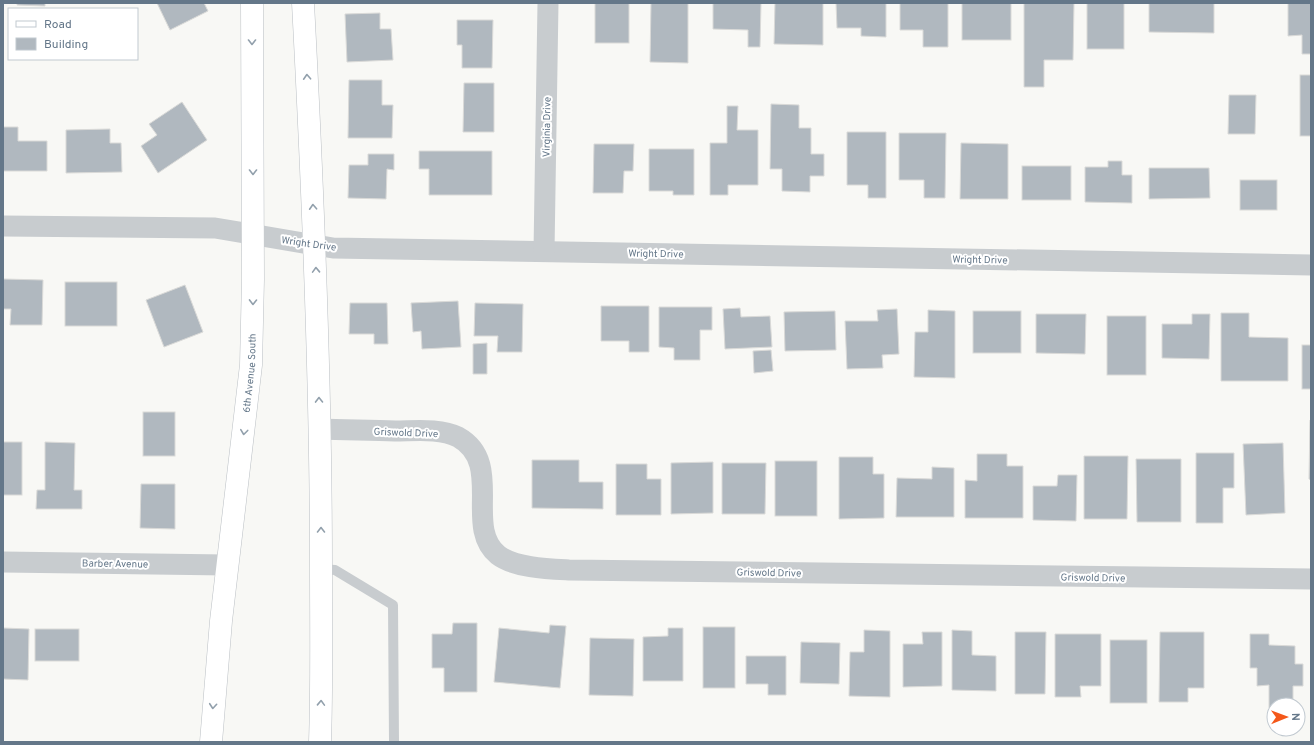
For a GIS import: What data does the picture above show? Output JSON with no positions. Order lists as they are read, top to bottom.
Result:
{
  "streets": {
    "street": [
      "Virginia Drive",
      "Wright Drive",
      "6th Avenue South",
      "Griswold Drive",
      "Barber Avenue"
    ]
  },
  "crossings": [
    ["Virginia Drive", "Wright Drive"],
    ["Wright Drive", "6th Avenue South"],
    ["6th Avenue South", "Barber Avenue"]
  ],
  "legend": ["Road", "Building"],
  "north": "right"
}
